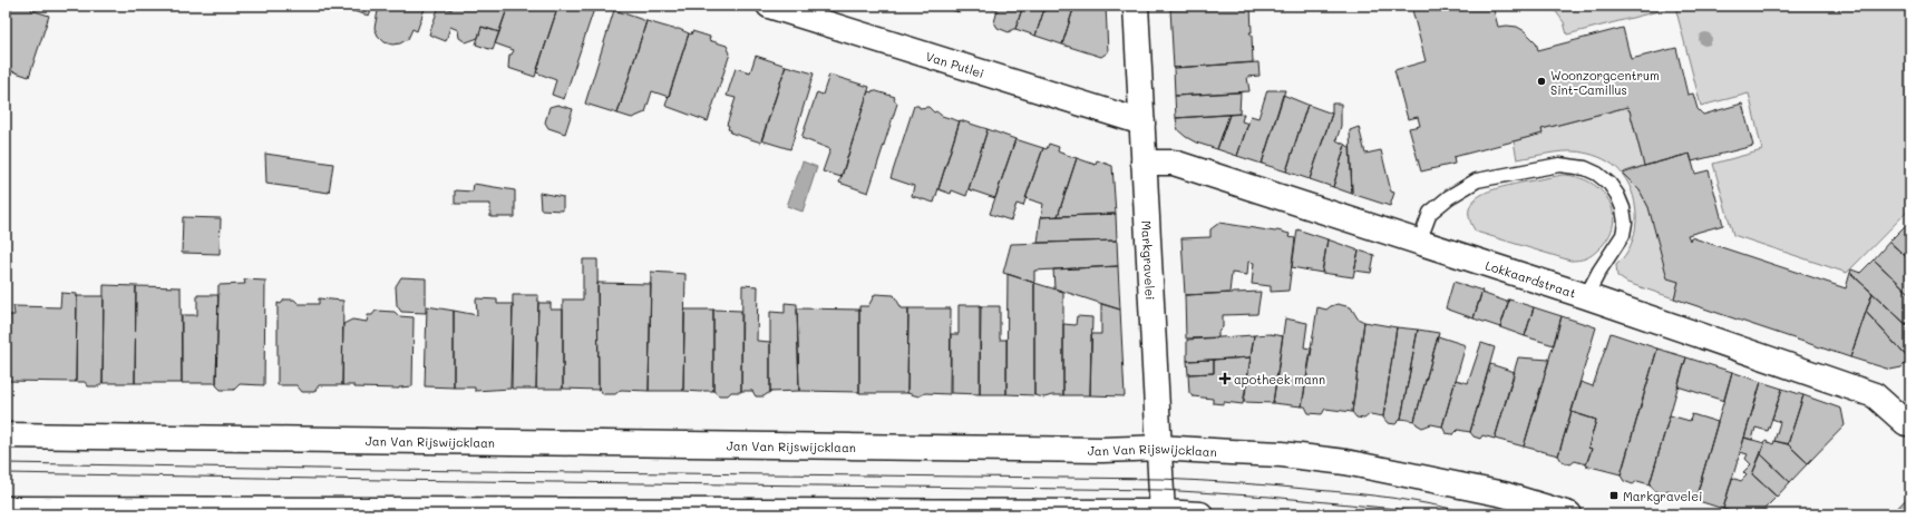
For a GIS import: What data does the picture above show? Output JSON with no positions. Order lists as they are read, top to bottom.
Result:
{
  "streets": {
    "main road": [
      "Van Putlei",
      "Markgravelei",
      "Lokkaardstraat",
      "Jan Van Rijswijcklaan"
    ]
  },
  "crossings": [
    ["Van Putlei", "Markgravelei"],
    ["Markgravelei", "Lokkaardstraat"],
    ["Markgravelei", "Jan Van Rijswijcklaan"]
  ],
  "places": {
    "other": ["Woonzorgcentrum Sint-Camillus"],
    "health": ["apotheek mann"],
    "transit": ["Markgravelei"]
  }
}
